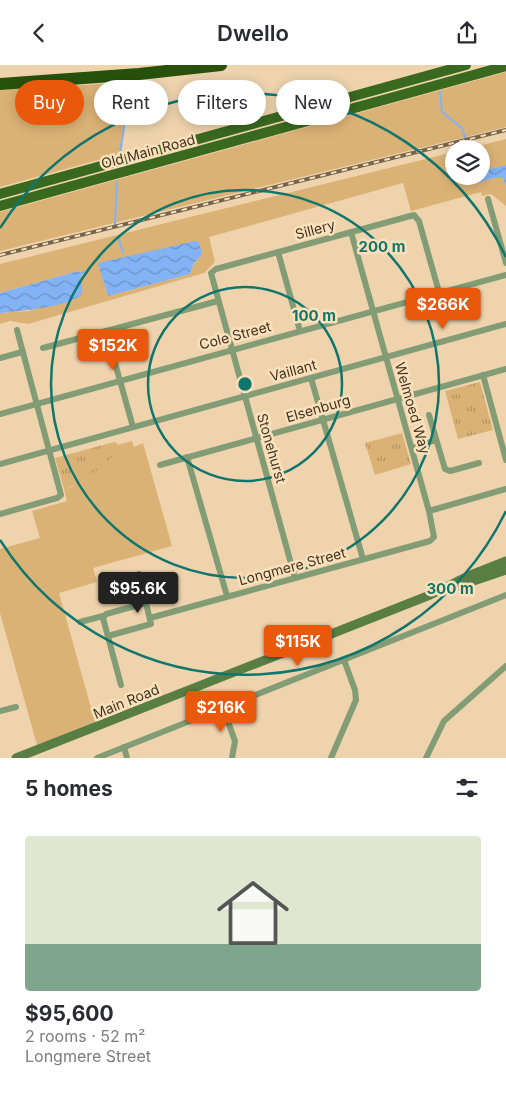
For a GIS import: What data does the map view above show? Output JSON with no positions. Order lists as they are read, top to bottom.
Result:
{
  "streets": {
    "main road": ["Old Main Road", "Main Road"],
    "street": [
      "Sillery",
      "Cole Street",
      "Vaillant",
      "Elsenburg",
      "Welmoed Way",
      "Stonehurst",
      "Longmere Street"
    ]
  },
  "crossings": [
    ["Sillery", "Cole Street"],
    ["Sillery", "Welmoed Way"],
    ["Sillery", "Stonehurst"],
    ["Cole Street", "Welmoed Way"],
    ["Cole Street", "Stonehurst"],
    ["Vaillant", "Welmoed Way"],
    ["Vaillant", "Stonehurst"],
    ["Elsenburg", "Welmoed Way"],
    ["Elsenburg", "Stonehurst"],
    ["Welmoed Way", "Longmere Street"],
    ["Stonehurst", "Longmere Street"]
  ],
  "page": {
    "header": "Dwello",
    "chip": [
      "Buy",
      "Rent",
      "Filters",
      "New"
    ],
    "price": [
      "$266K",
      "$152K",
      "$95.6K",
      "$115K",
      "$216K"
    ],
    "heading": "5 homes",
    "list": [
      {
        "name": "$95,600",
        "note": "2 rooms · 52 m² · Longmere Street"
      }
    ]
  },
  "rings": ["200 m", "100 m", "300 m"]
}
